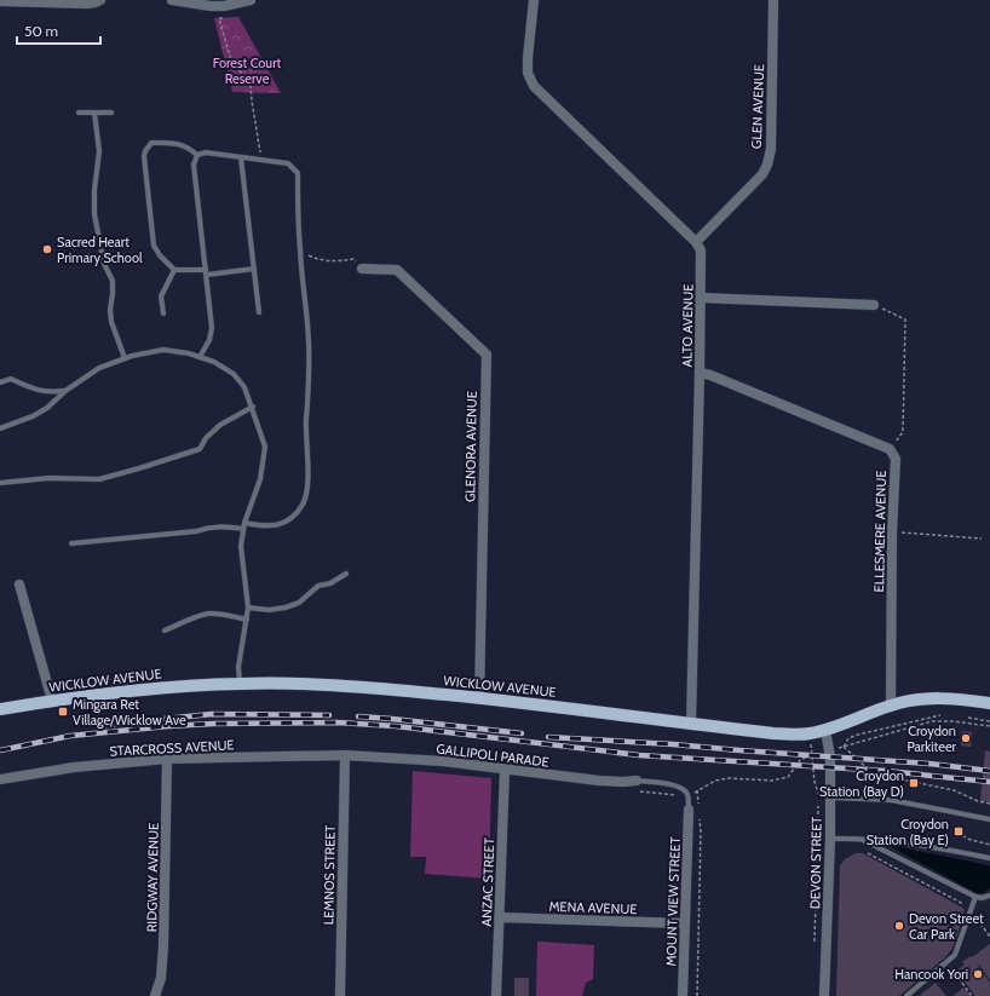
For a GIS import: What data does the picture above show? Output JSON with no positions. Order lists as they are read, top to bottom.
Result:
{
  "streets": {
    "main road": ["WICKLOW AVENUE"],
    "street": [
      "GLEN AVENUE",
      "ALTO AVENUE",
      "GLENORA AVENUE",
      "ELLESMERE AVENUE",
      "STARCROSS AVENUE",
      "GALLIPOLI PARADE",
      "DEVON STREET",
      "LEMNOS STREET",
      "RIDGWAY AVENUE",
      "ANZAC STREET",
      "MOUNT VIEW STREET",
      "MENA AVENUE"
    ]
  },
  "crossings": [
    ["GLEN AVENUE", "ALTO AVENUE"],
    ["ALTO AVENUE", "WICKLOW AVENUE"],
    ["GLENORA AVENUE", "WICKLOW AVENUE"],
    ["ELLESMERE AVENUE", "WICKLOW AVENUE"],
    ["WICKLOW AVENUE", "DEVON STREET"],
    ["STARCROSS AVENUE", "GALLIPOLI PARADE"],
    ["STARCROSS AVENUE", "LEMNOS STREET"],
    ["STARCROSS AVENUE", "RIDGWAY AVENUE"],
    ["GALLIPOLI PARADE", "LEMNOS STREET"],
    ["GALLIPOLI PARADE", "ANZAC STREET"],
    ["ANZAC STREET", "MENA AVENUE"],
    ["MOUNT VIEW STREET", "MENA AVENUE"]
  ],
  "parks": ["Forest Court Reserve"],
  "places": {
    "other": [
      "Sacred Heart Primary School",
      "Croydon Parkiteer",
      "Devon Street Car Park",
      "Hancook Yori"
    ],
    "transit": ["Mingara Ret Village/Wicklow Ave", "Croydon Station (Bay D)", "Croydon Station (Bay E)"]
  },
  "scale_bar": "50 m"
}
